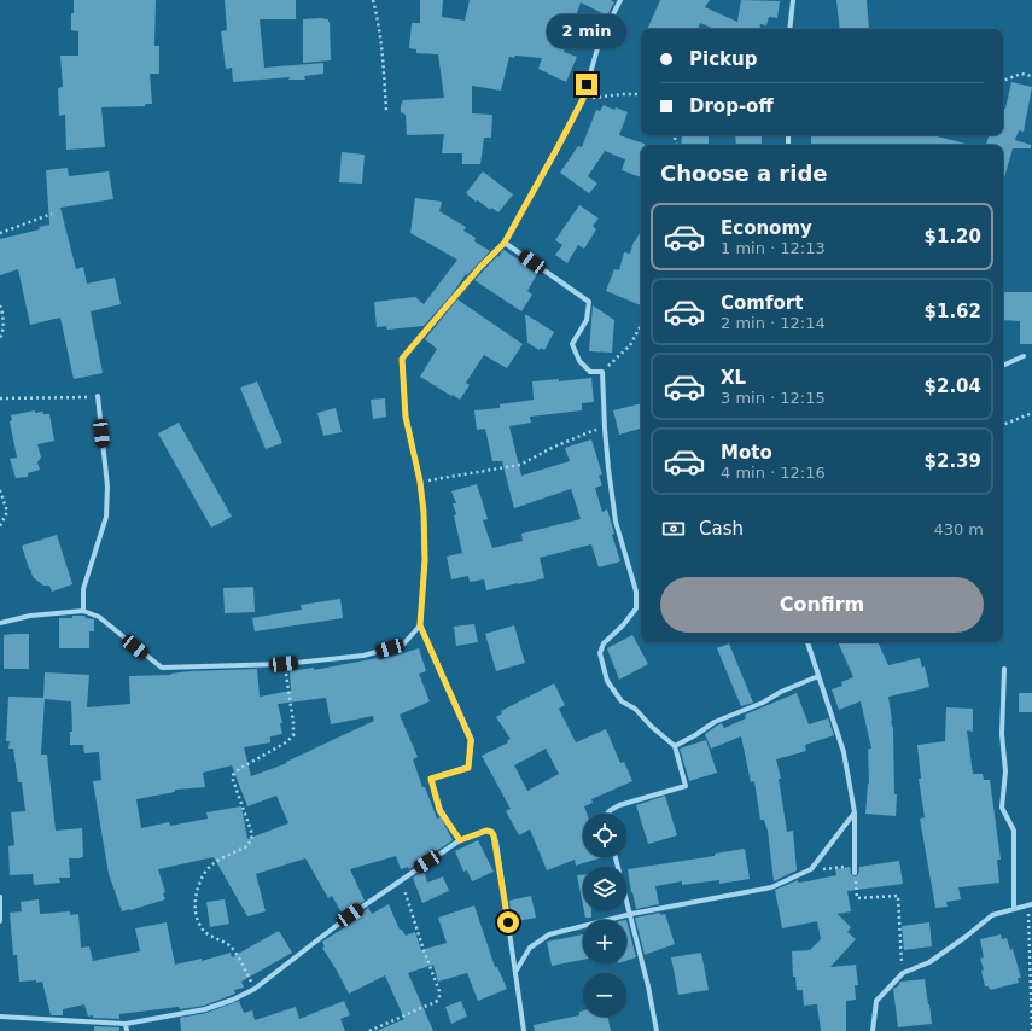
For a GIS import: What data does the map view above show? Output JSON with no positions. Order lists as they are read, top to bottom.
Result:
{
  "page": {
    "bubble": "2 min",
    "banner": ["Pickup", "Drop-off"],
    "heading": "Choose a ride",
    "list": [
      {
        "name": "Economy",
        "note": "1 min · 12:13",
        "value": "$1.20"
      },
      {
        "name": "Comfort",
        "note": "2 min · 12:14",
        "value": "$1.62"
      },
      {
        "name": "XL",
        "note": "3 min · 12:15",
        "value": "$2.04"
      },
      {
        "name": "Moto",
        "note": "4 min · 12:16",
        "value": "$2.39"
      }
    ],
    "pay": ["Cash", "430 m"],
    "buttons": "Confirm",
    "map_buttons": ["+", "−"]
  }
}
